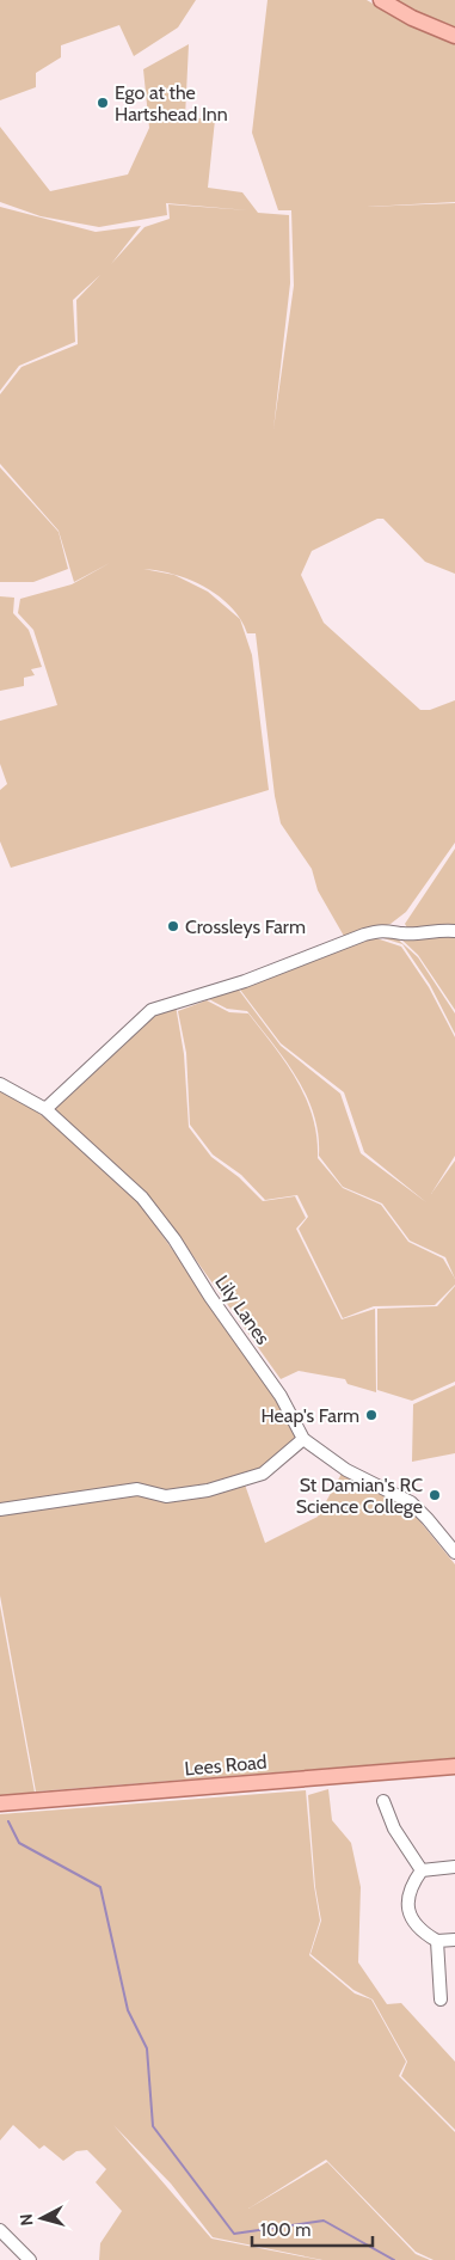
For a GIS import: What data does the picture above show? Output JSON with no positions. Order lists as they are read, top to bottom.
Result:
{
  "streets": {
    "main road": ["Lees Road"],
    "street": ["Lily Lanes"]
  },
  "places": [
    "Ego at the Hartshead Inn",
    "Crossleys Farm",
    "Heap's Farm",
    "St Damian's RC Science College"
  ],
  "scale_bar": "100 m",
  "north": "left"
}
